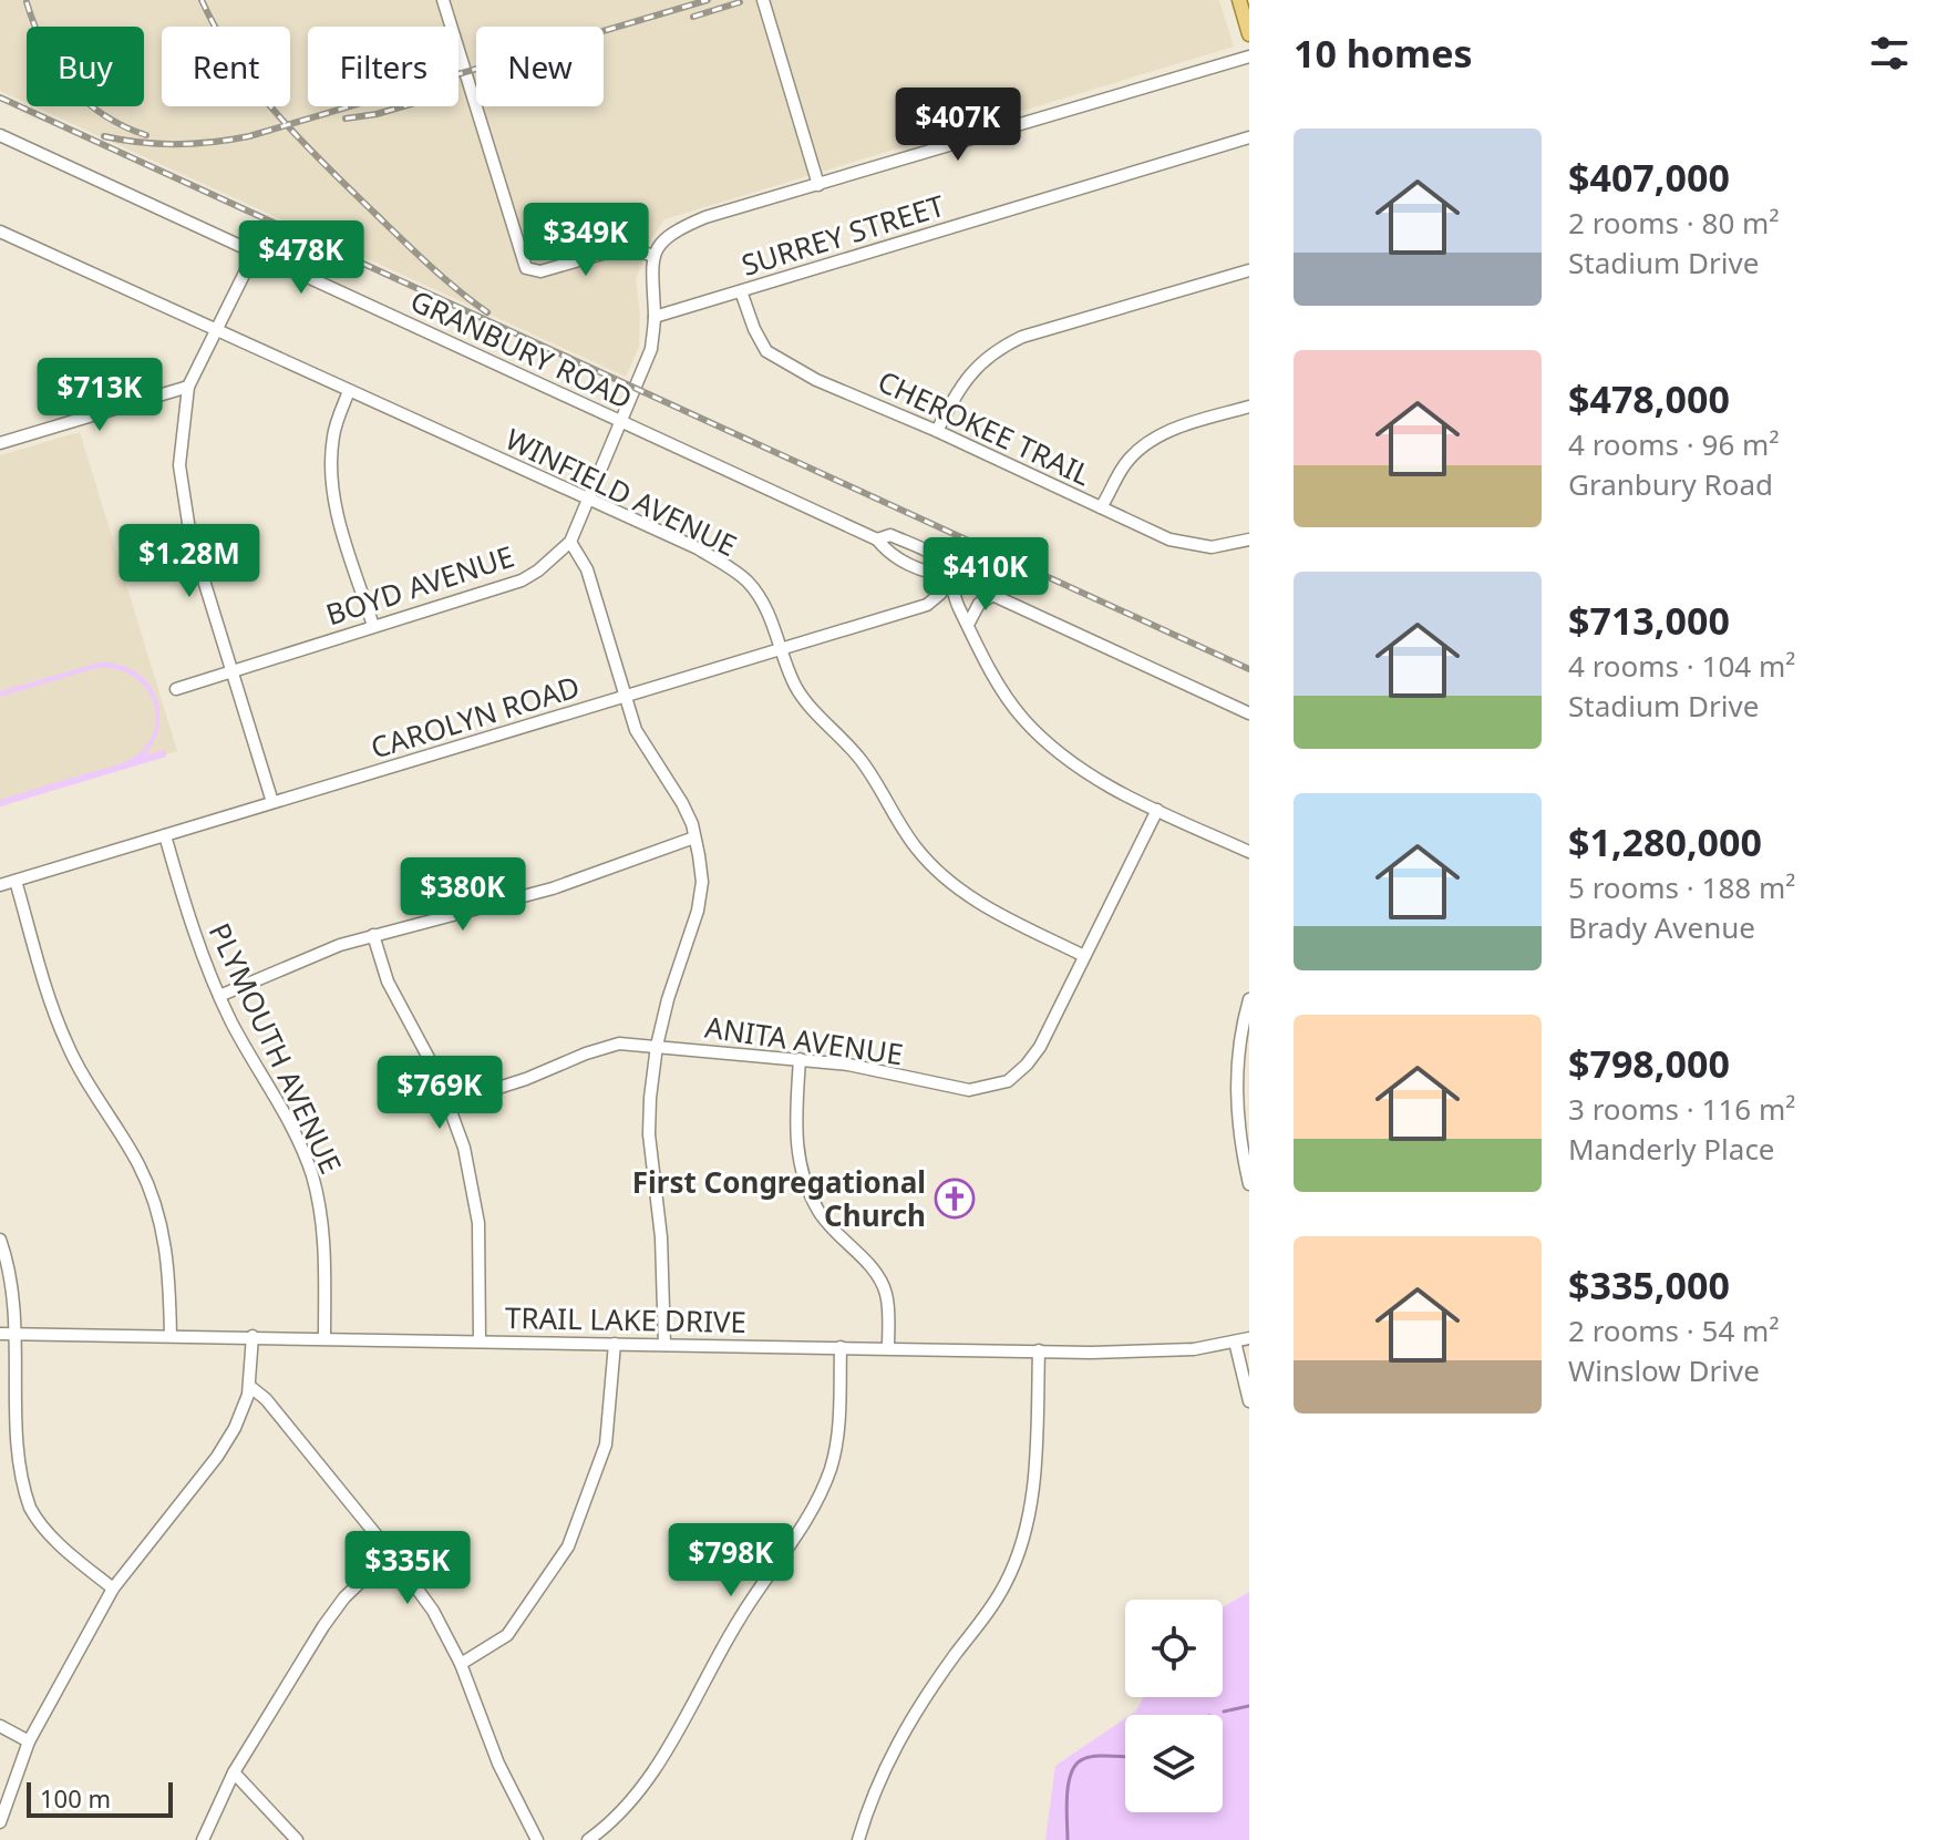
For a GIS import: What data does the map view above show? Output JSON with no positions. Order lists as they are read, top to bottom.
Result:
{
  "streets": {
    "street": [
      "SURREY STREET",
      "GRANBURY ROAD",
      "CHEROKEE TRAIL",
      "WINFIELD AVENUE",
      "BOYD AVENUE",
      "CAROLYN ROAD",
      "ANITA AVENUE",
      "PLYMOUTH AVENUE",
      "TRAIL LAKE DRIVE"
    ]
  },
  "crossings": [
    ["SURREY STREET", "CHEROKEE TRAIL"],
    ["GRANBURY ROAD", "CAROLYN ROAD"],
    ["WINFIELD AVENUE", "CAROLYN ROAD"],
    ["WINFIELD AVENUE", "ANITA AVENUE"],
    ["CAROLYN ROAD", "PLYMOUTH AVENUE"],
    ["PLYMOUTH AVENUE", "TRAIL LAKE DRIVE"]
  ],
  "places": {
    "church": ["First Congregational Church"]
  },
  "scale_bar": "100 m",
  "page": {
    "heading": "10 homes",
    "chip": [
      "Buy",
      "Rent",
      "Filters",
      "New"
    ],
    "price": [
      "$407K",
      "$349K",
      "$478K",
      "$713K",
      "$1.28M",
      "$410K",
      "$380K",
      "$769K",
      "$798K",
      "$335K"
    ],
    "list": [
      {
        "name": "$407,000",
        "note": "2 rooms · 80 m² · Stadium Drive"
      },
      {
        "name": "$478,000",
        "note": "4 rooms · 96 m² · Granbury Road"
      },
      {
        "name": "$713,000",
        "note": "4 rooms · 104 m² · Stadium Drive"
      },
      {
        "name": "$1,280,000",
        "note": "5 rooms · 188 m² · Brady Avenue"
      },
      {
        "name": "$798,000",
        "note": "3 rooms · 116 m² · Manderly Place"
      },
      {
        "name": "$335,000",
        "note": "2 rooms · 54 m² · Winslow Drive"
      }
    ],
    "scale": "100 m"
  }
}
